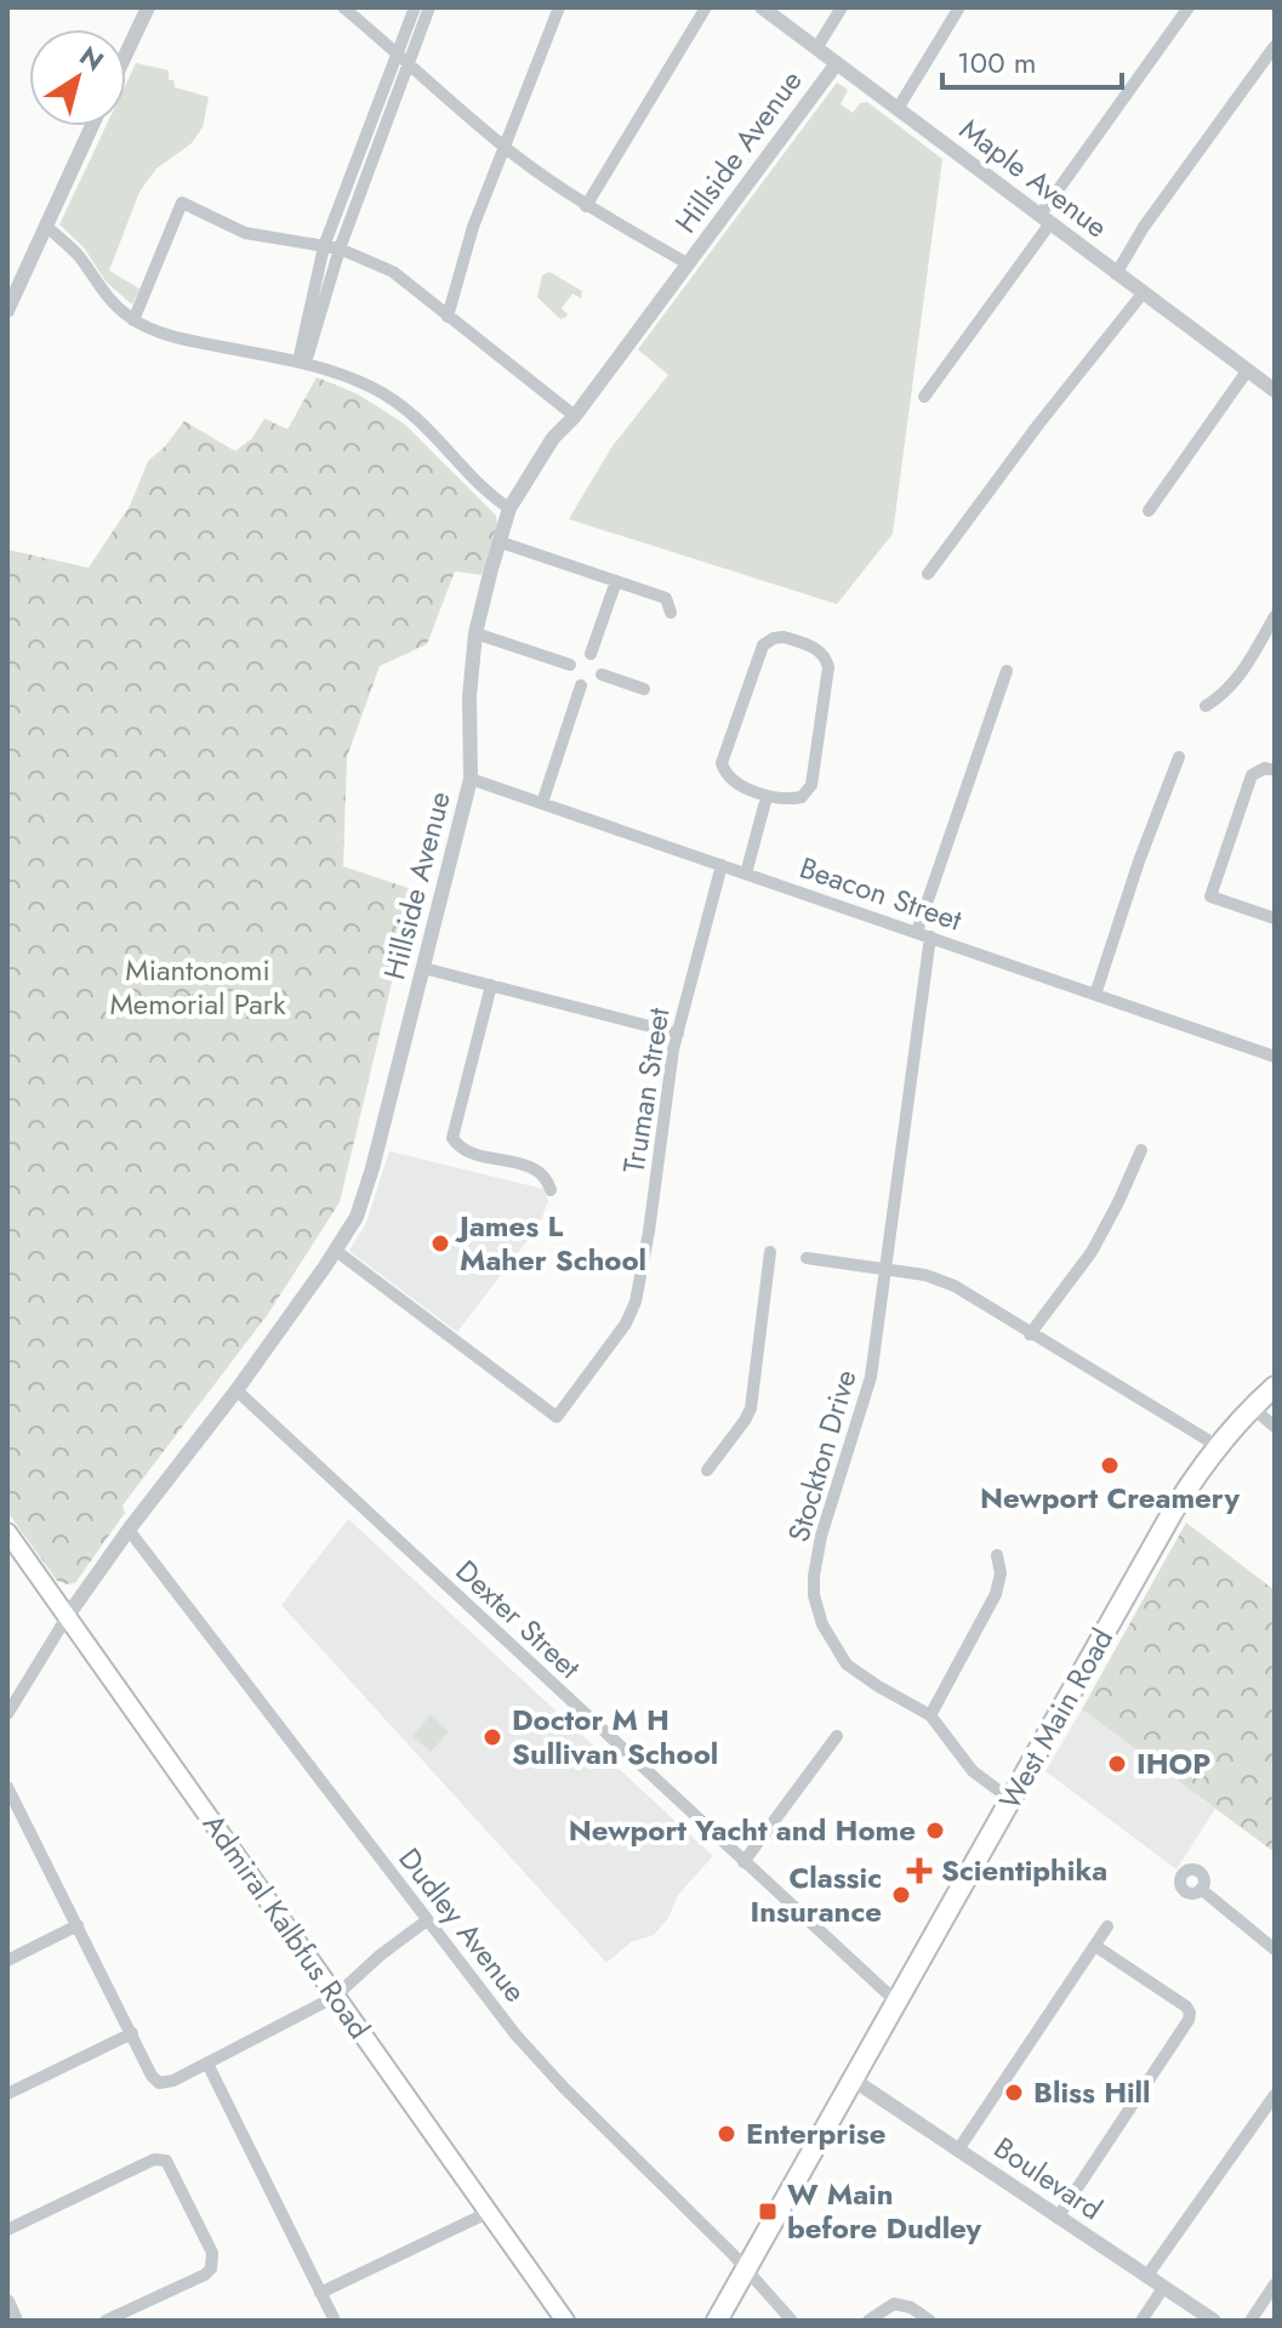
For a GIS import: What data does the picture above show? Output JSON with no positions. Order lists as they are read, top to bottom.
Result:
{
  "streets": {
    "main road": ["West Main Road", "Admiral Kalbfus Road"],
    "street": [
      "Hillside Avenue",
      "Maple Avenue",
      "Beacon Street",
      "Truman Street",
      "Stockton Drive",
      "Dexter Street",
      "Dudley Avenue",
      "Boulevard"
    ]
  },
  "crossings": [
    ["Hillside Avenue", "Maple Avenue"],
    ["Hillside Avenue", "Beacon Street"],
    ["Hillside Avenue", "Truman Street"],
    ["Hillside Avenue", "Dexter Street"],
    ["Hillside Avenue", "Dudley Avenue"],
    ["Hillside Avenue", "Admiral Kalbfus Road"],
    ["Beacon Street", "Truman Street"],
    ["Beacon Street", "Stockton Drive"],
    ["Stockton Drive", "West Main Road"],
    ["Dexter Street", "West Main Road"],
    ["West Main Road", "Dudley Avenue"],
    ["West Main Road", "Boulevard"]
  ],
  "parks": ["Miantonomi Memorial Park"],
  "places": {
    "other": [
      "James L Maher School",
      "Newport Creamery",
      "Doctor M H Sullivan School",
      "IHOP",
      "Newport Yacht and Home",
      "Classic Insurance",
      "Bliss Hill",
      "Enterprise"
    ],
    "health": ["Scientiphika"],
    "transit": ["W Main before Dudley"]
  },
  "scale_bar": "100 m",
  "north": "top right"
}
